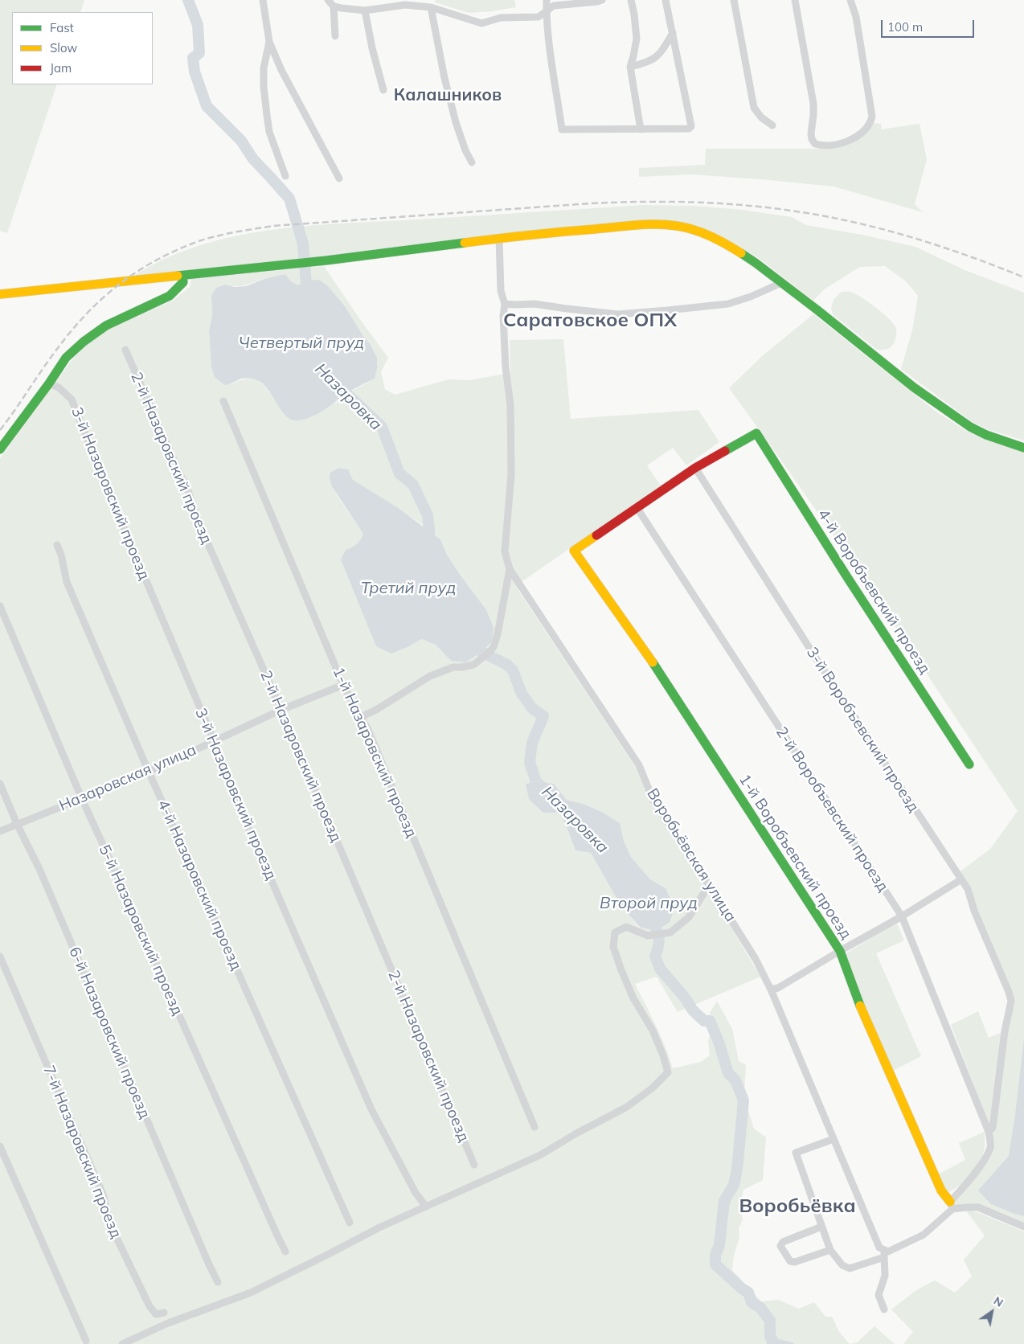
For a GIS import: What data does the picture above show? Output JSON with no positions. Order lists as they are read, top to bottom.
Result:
{
  "streets": {
    "street": [
      "2-й Назаровский проезд",
      "3-й Назаровский проезд",
      "4-й Воробъевский проезд",
      "3-й Воробъевский проезд",
      "1-й Назаровский проезд",
      "Назаровская улица",
      "2-й Воробъевский проезд",
      "Воробьёвская улица",
      "1-й Воробъевский проезд",
      "4-й Назаровский проезд",
      "5-й Назаровский проезд",
      "6-й Назаровский проезд",
      "7-й Назаровский проезд"
    ]
  },
  "crossings": [
    ["2-й Назаровский проезд", "Назаровская улица"],
    ["3-й Назаровский проезд", "Назаровская улица"],
    ["4-й Воробъевский проезд", "3-й Воробъевский проезд"],
    ["3-й Воробъевский проезд", "2-й Воробъевский проезд"],
    ["1-й Назаровский проезд", "Назаровская улица"],
    ["Назаровская улица", "4-й Назаровский проезд"],
    ["Назаровская улица", "5-й Назаровский проезд"],
    ["Назаровская улица", "6-й Назаровский проезд"],
    ["2-й Воробъевский проезд", "1-й Воробъевский проезд"]
  ],
  "districts": ["Калашников", "Саратовское ОПХ", "Воробьёвка"],
  "water": [
    "Четвертый пруд",
    "Назаровка",
    "Третий пруд",
    "Второй пруд"
  ],
  "legend": ["Fast", "Slow", "Jam"],
  "scale_bar": "100 m",
  "north": "top right"
}
